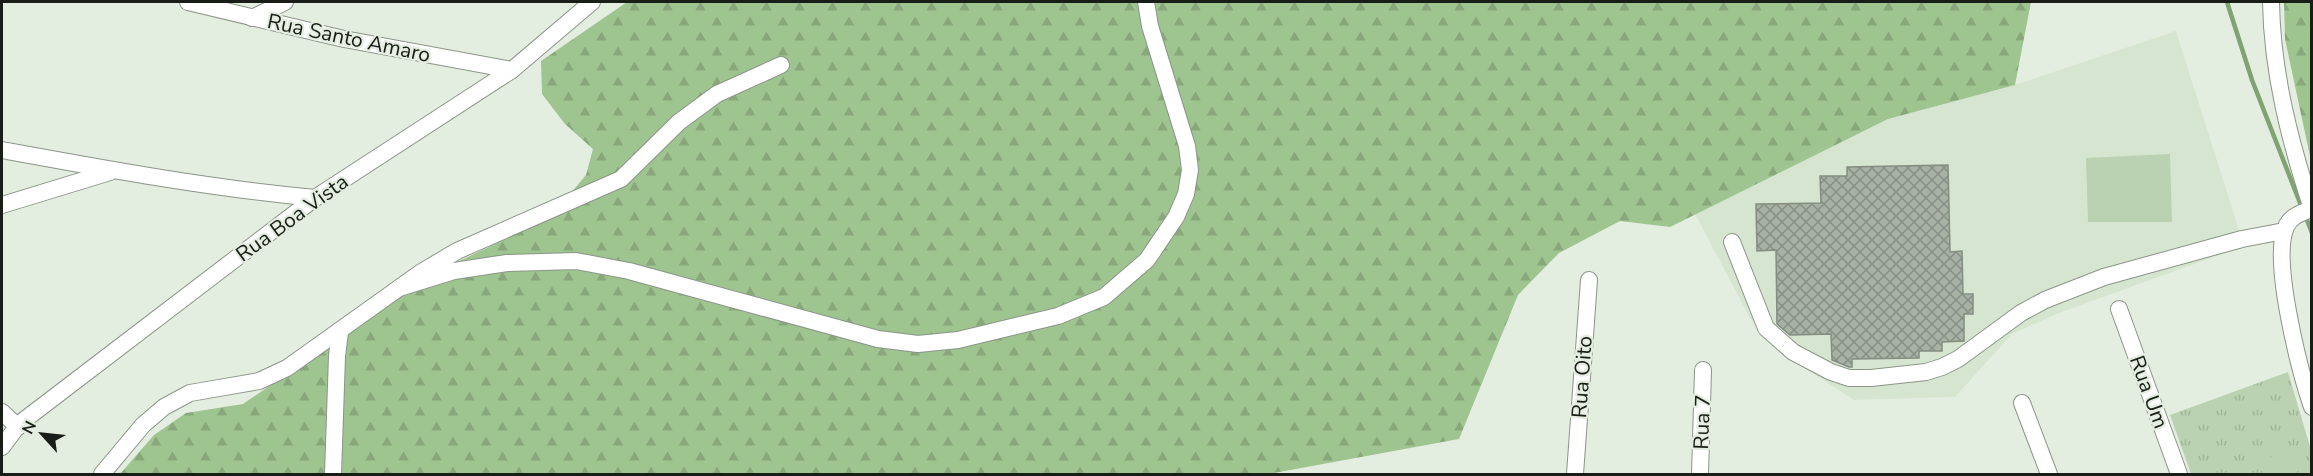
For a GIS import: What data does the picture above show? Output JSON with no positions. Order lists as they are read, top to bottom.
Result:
{
  "streets": {
    "street": [
      "Rua Santo Amaro",
      "Rua Boa Vista",
      "Rua Oito",
      "Rua Um",
      "Rua 7"
    ]
  },
  "crossings": [
    ["Rua Santo Amaro", "Rua Boa Vista"]
  ],
  "north": "top left"
}
